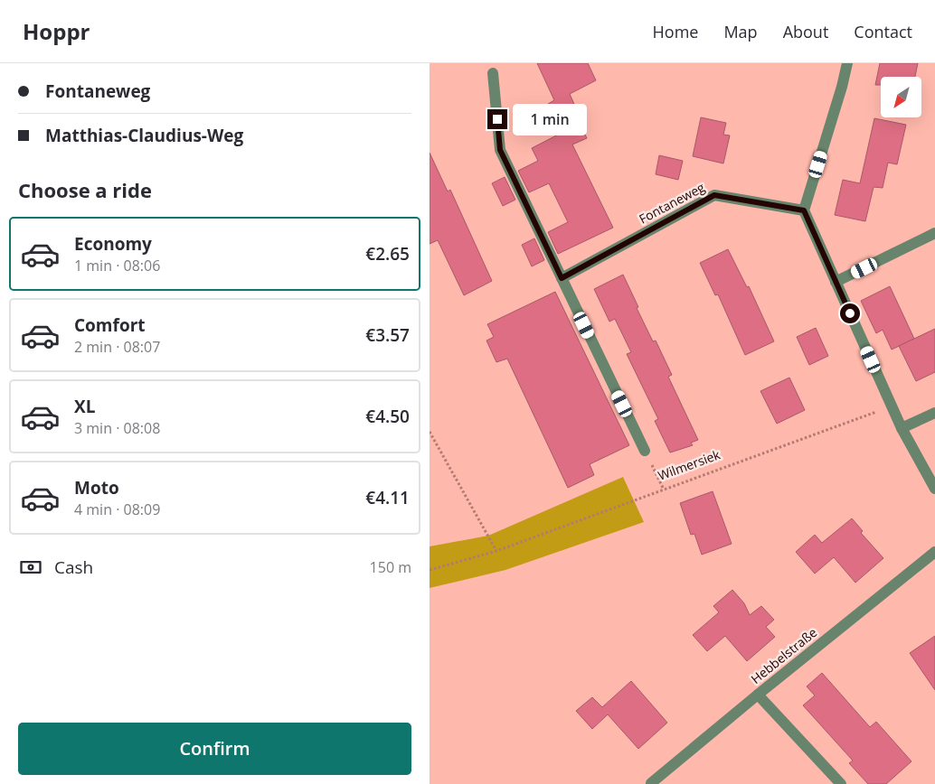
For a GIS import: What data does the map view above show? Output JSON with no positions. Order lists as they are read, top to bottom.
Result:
{
  "streets": {
    "street": ["Fontaneweg", "Hebbelstraße"],
    "path": ["Wilmersiek"]
  },
  "north": "bottom left",
  "page": {
    "header": "Hoppr",
    "nav": [
      "Home",
      "Map",
      "About",
      "Contact"
    ],
    "banner": ["Fontaneweg", "Matthias-Claudius-Weg"],
    "bubble": "1 min",
    "heading": "Choose a ride",
    "list": [
      {
        "name": "Economy",
        "note": "1 min · 08:06",
        "value": "€2.65"
      },
      {
        "name": "Comfort",
        "note": "2 min · 08:07",
        "value": "€3.57"
      },
      {
        "name": "XL",
        "note": "3 min · 08:08",
        "value": "€4.50"
      },
      {
        "name": "Moto",
        "note": "4 min · 08:09",
        "value": "€4.11"
      }
    ],
    "pay": ["Cash", "150 m"],
    "buttons": "Confirm"
  }
}
